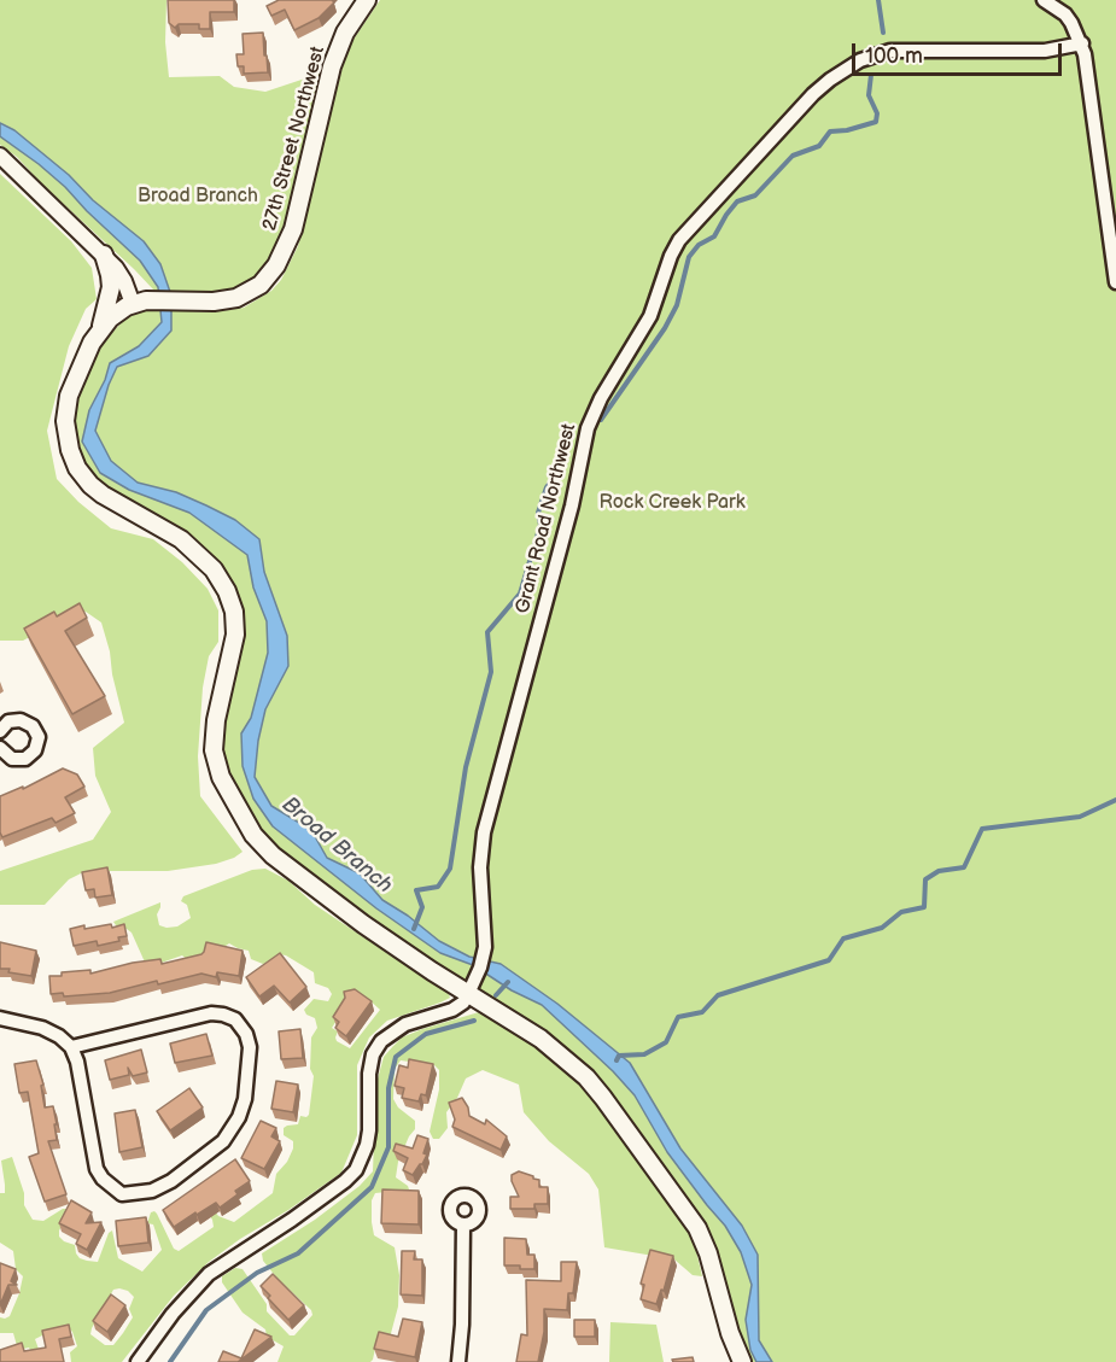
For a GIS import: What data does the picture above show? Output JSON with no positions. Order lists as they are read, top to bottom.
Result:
{
  "streets": {
    "main road": ["27th Street Northwest"],
    "street": ["Grant Road Northwest"]
  },
  "water": ["Broad Branch"],
  "parks": ["Broad Branch", "Rock Creek Park"],
  "scale_bar": "100 m"
}
